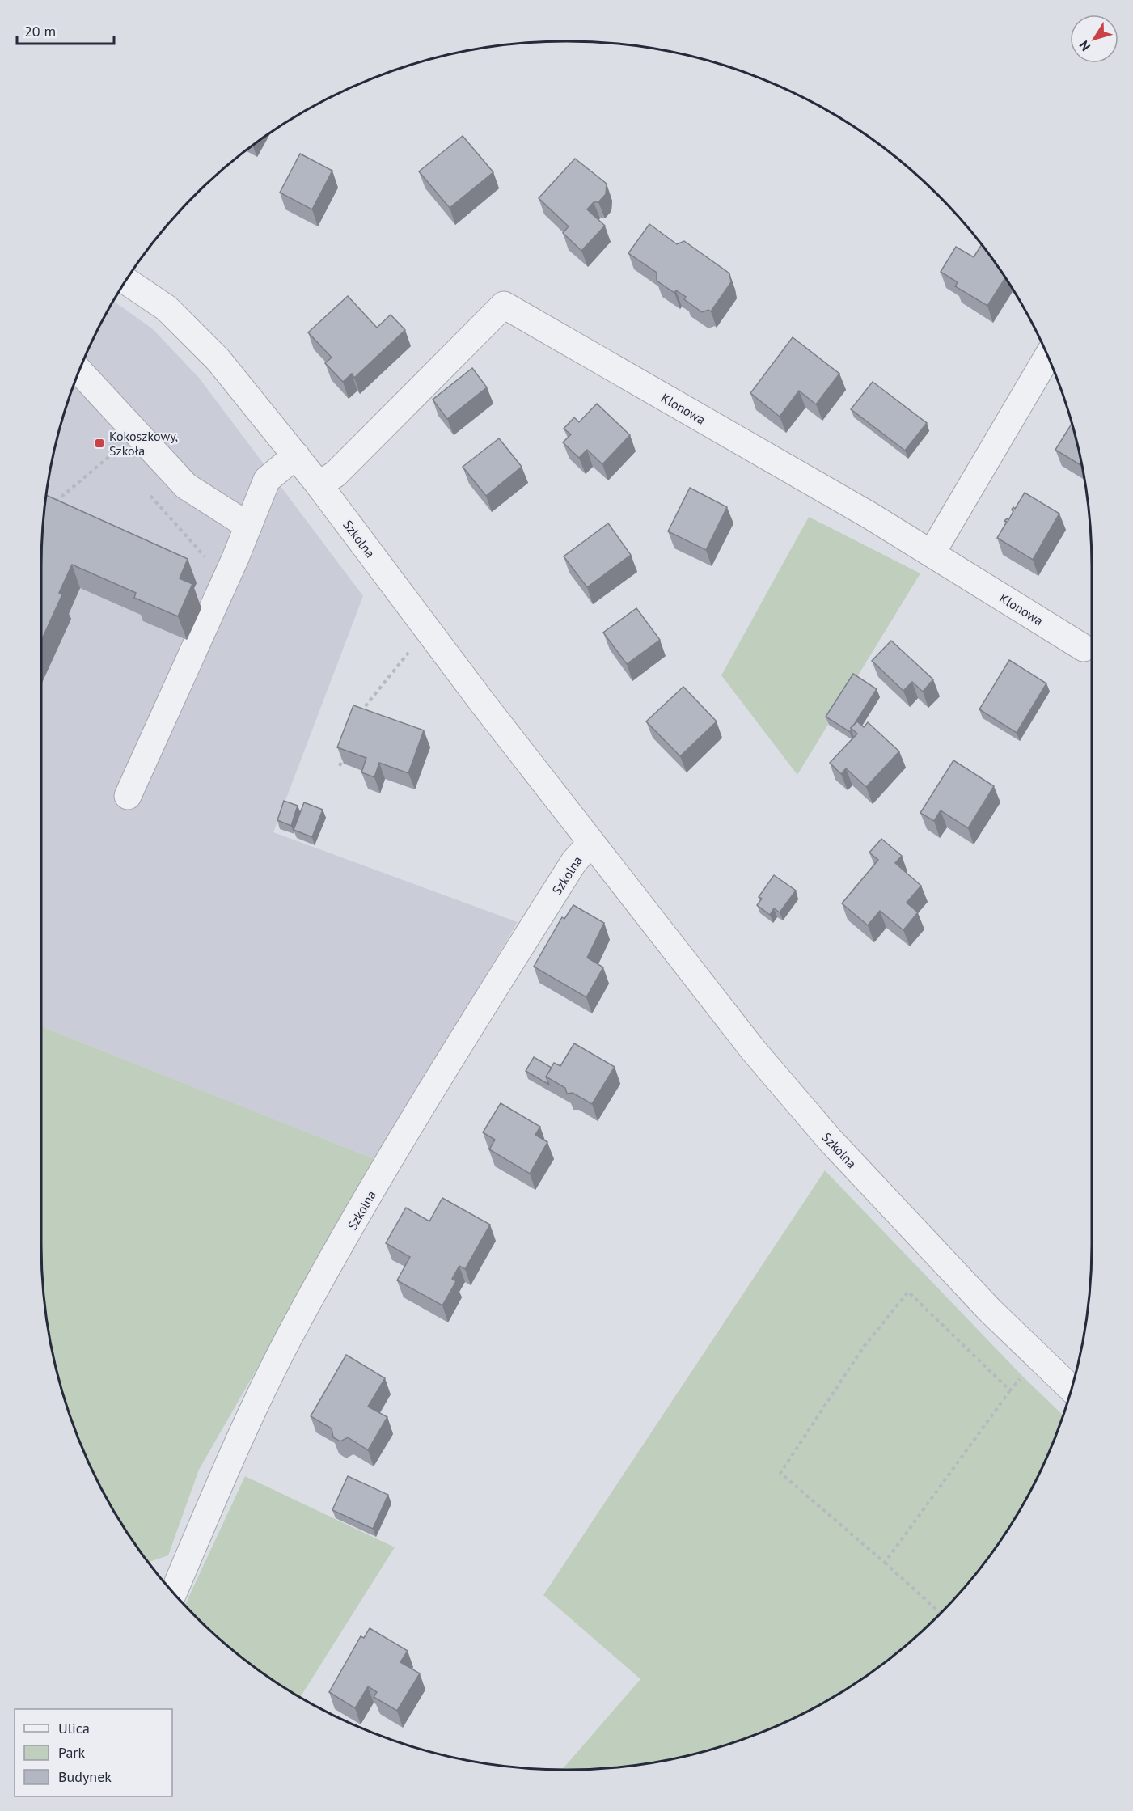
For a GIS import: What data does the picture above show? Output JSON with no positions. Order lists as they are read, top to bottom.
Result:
{
  "streets": {
    "street": ["Klonowa", "Szkolna"]
  },
  "crossings": [
    ["Klonowa", "Szkolna"]
  ],
  "places": {
    "transit": ["Kokoszkowy, Szkoła"]
  },
  "legend": ["Ulica", "Park", "Budynek"],
  "scale_bar": "20 m",
  "north": "bottom left"
}
